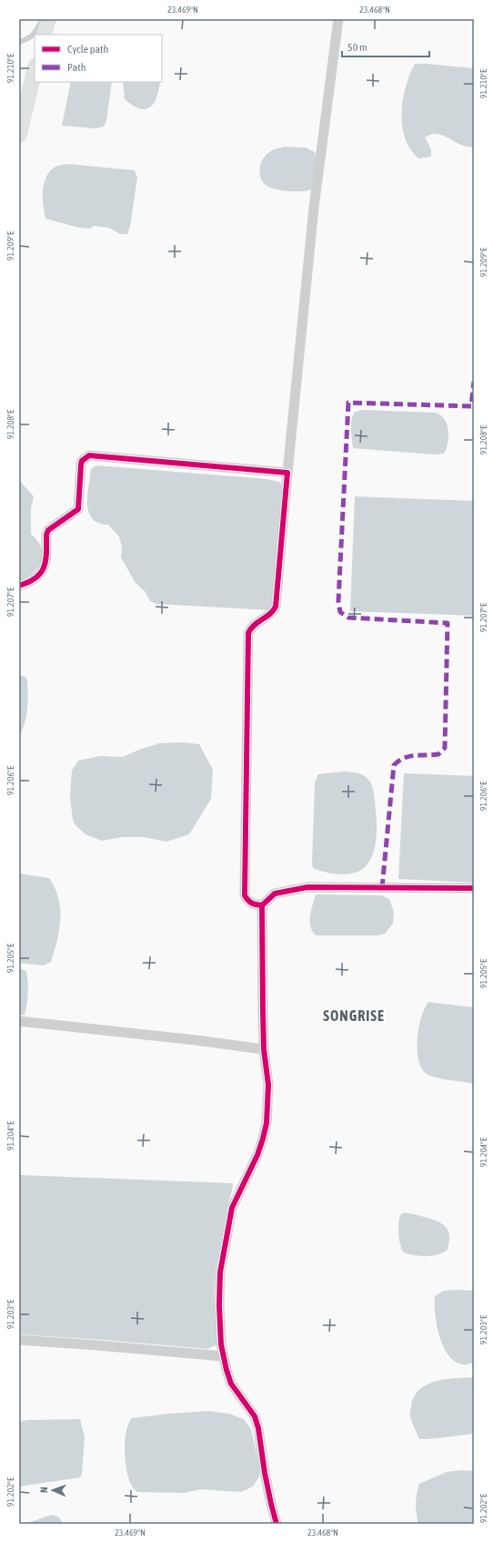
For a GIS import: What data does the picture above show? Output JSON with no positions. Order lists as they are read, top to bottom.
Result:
{
  "districts": ["SONGRISE"],
  "legend": ["Cycle path", "Path"],
  "scale_bar": "50 m",
  "north": "left",
  "coordinates": [
    "23.469°N",
    "23.468°N",
    "91.210°E",
    "91.209°E",
    "91.208°E",
    "91.207°E",
    "91.206°E",
    "91.205°E",
    "91.204°E",
    "91.203°E",
    "91.202°E"
  ]
}
